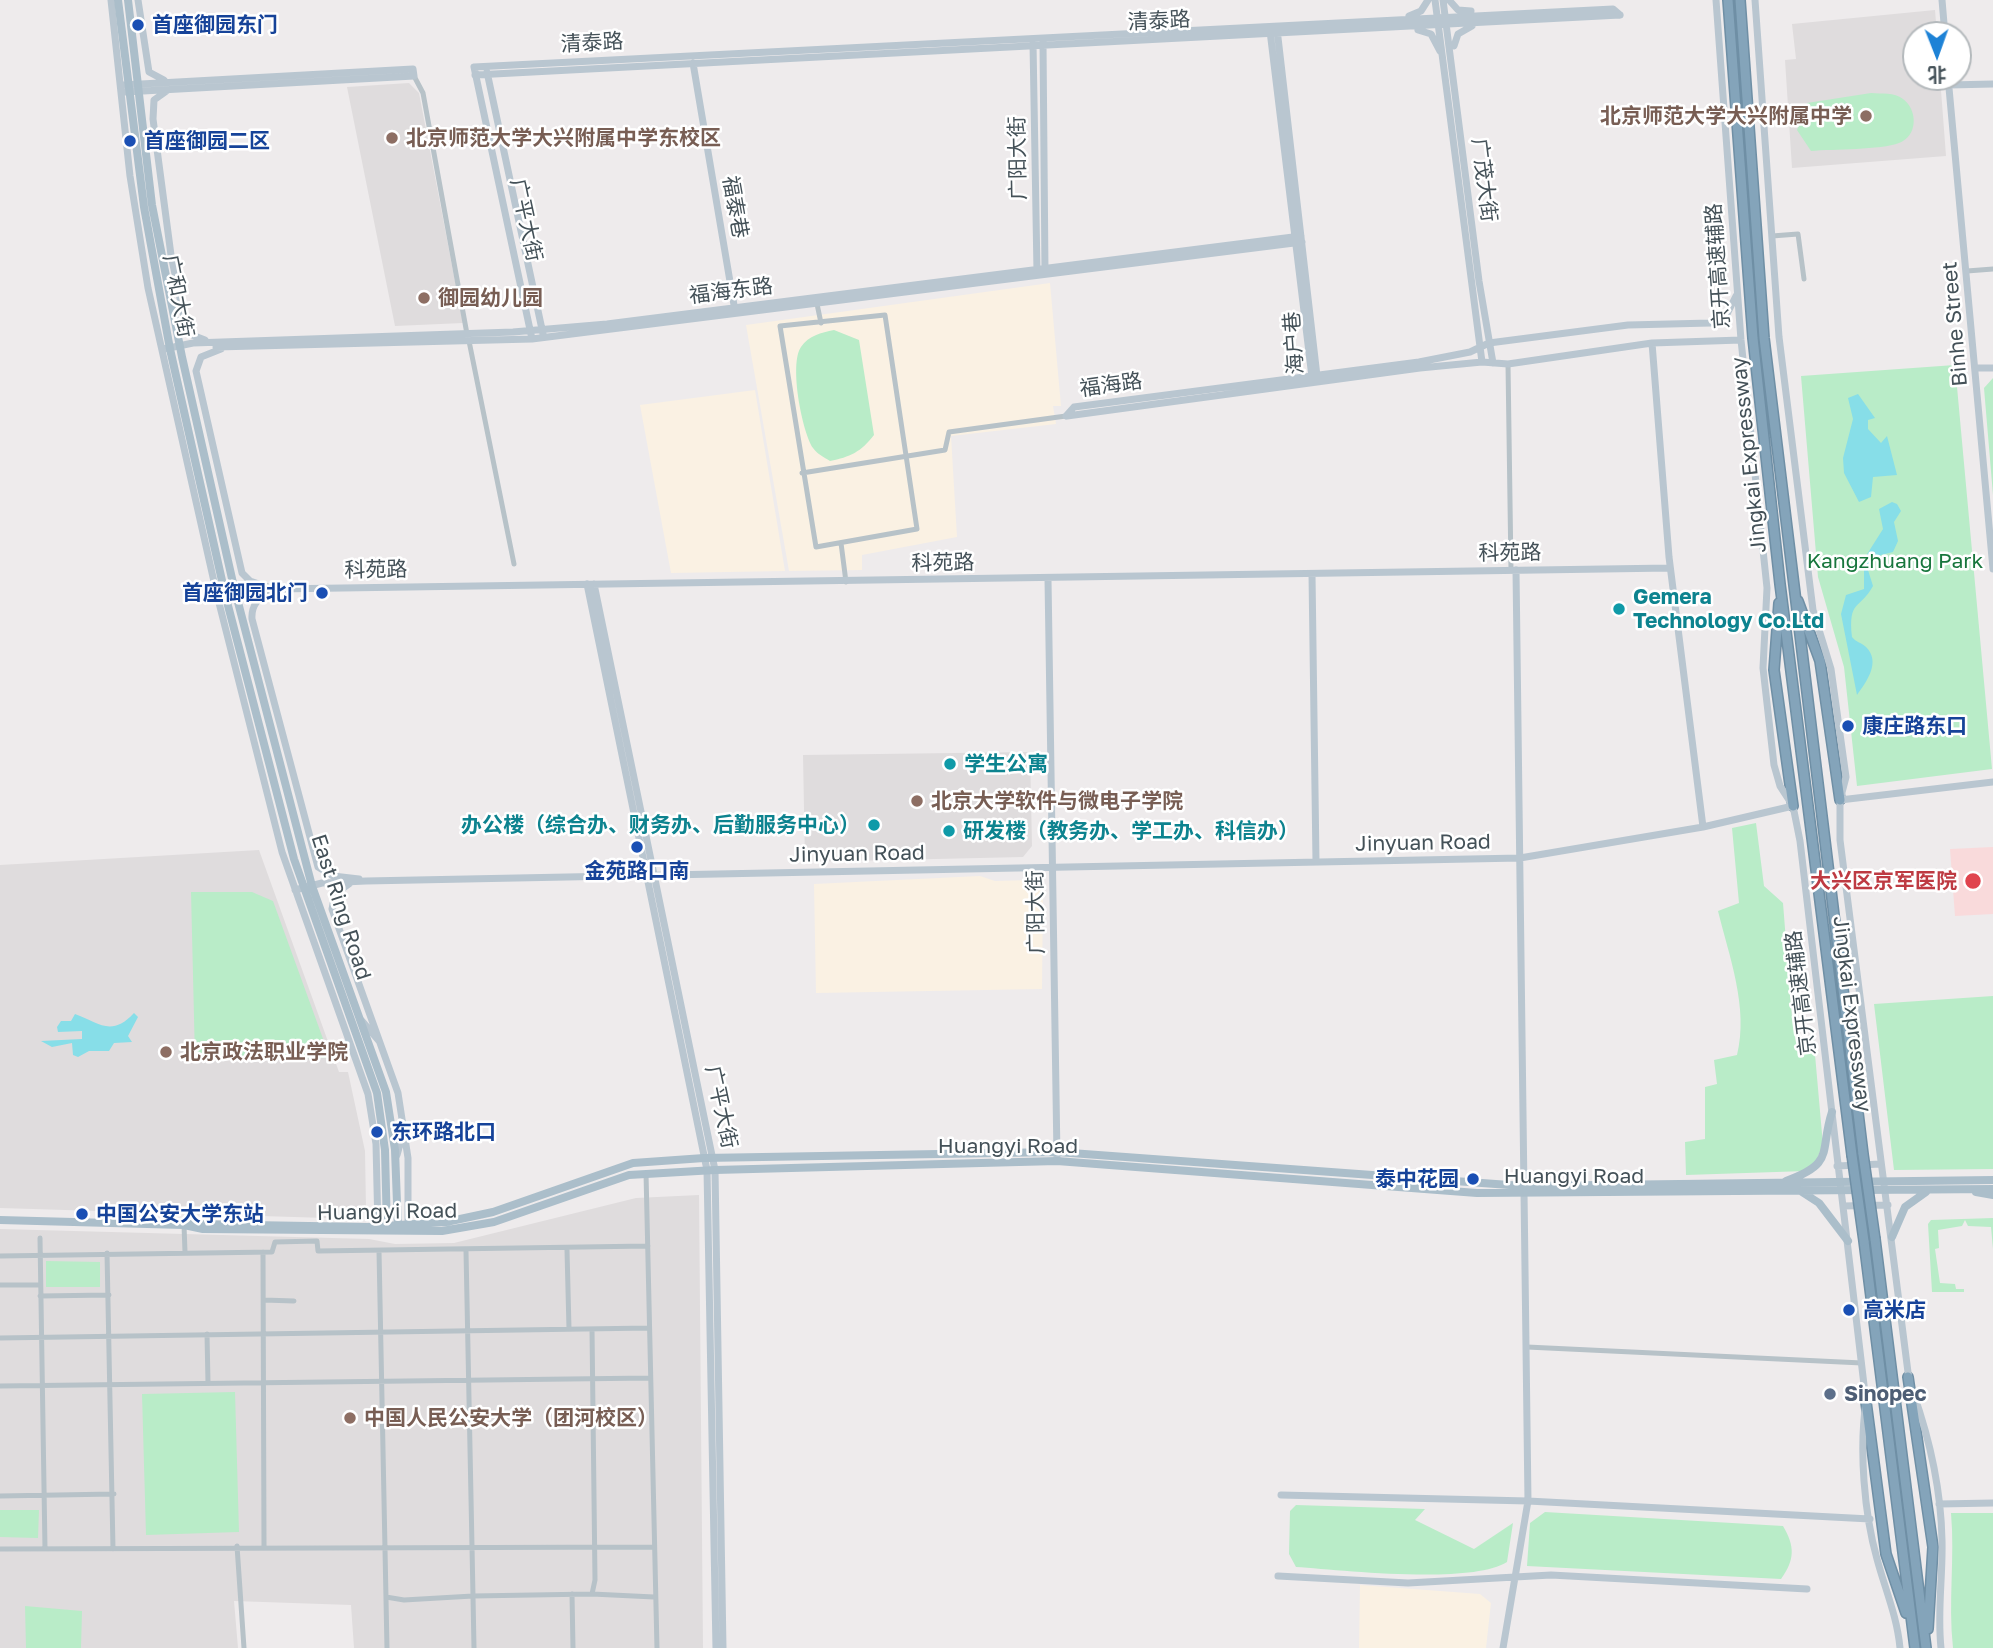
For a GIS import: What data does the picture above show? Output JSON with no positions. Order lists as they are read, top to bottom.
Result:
{
  "streets": {
    "highway": ["Jingkai Expressway"],
    "main road": ["广和大街", "East Ring Road", "Huangyi Road"],
    "street": [
      "清泰路",
      "广阳大街",
      "广茂大街",
      "福泰巷",
      "广平大街",
      "京开高速辅路",
      "福海东路",
      "Binhe Street",
      "海户巷",
      "福海路",
      "科苑路",
      "Jinyuan Road"
    ]
  },
  "crossings": [
    ["清泰路", "广阳大街"],
    ["清泰路", "广茂大街"],
    ["清泰路", "福泰巷"],
    ["清泰路", "广平大街"],
    ["清泰路", "海户巷"],
    ["广阳大街", "福海东路"],
    ["广阳大街", "科苑路"],
    ["广阳大街", "Jinyuan Road"],
    ["广阳大街", "Huangyi Road"],
    ["广茂大街", "福海路"],
    ["福泰巷", "福海东路"],
    ["广平大街", "福海东路"],
    ["广平大街", "科苑路"],
    ["广平大街", "Jinyuan Road"],
    ["广平大街", "Huangyi Road"],
    ["京开高速辅路", "福海路"],
    ["京开高速辅路", "Jinyuan Road"],
    ["京开高速辅路", "Huangyi Road"],
    ["福海东路", "广和大街"],
    ["福海东路", "海户巷"],
    ["广和大街", "科苑路"],
    ["广和大街", "East Ring Road"],
    ["海户巷", "福海路"],
    ["科苑路", "East Ring Road"],
    ["Jinyuan Road", "East Ring Road"],
    ["East Ring Road", "Huangyi Road"]
  ],
  "parks": ["Kangzhuang Park"],
  "places": [
    "首座御园东门",
    "北京师范大学大兴附属中学",
    "北京师范大学大兴附属中学东校区",
    "首座御园二区",
    "御园幼儿园",
    "首座御园北门",
    "Gemera Technology Co.Ltd",
    "康庄路东口",
    "学生公寓",
    "北京大学软件与微电子学院",
    "办公楼（综合办、财务办、后勤服务中心）",
    "研发楼（教务办、学工办、科信办）",
    "金苑路口南",
    "大兴区京军医院",
    "北京政法职业学院",
    "东环路北口",
    "泰中花园",
    "中国公安大学东站",
    "高米店",
    "Sinopec",
    "中国人民公安大学（团河校区）"
  ],
  "north": "bottom"
}
